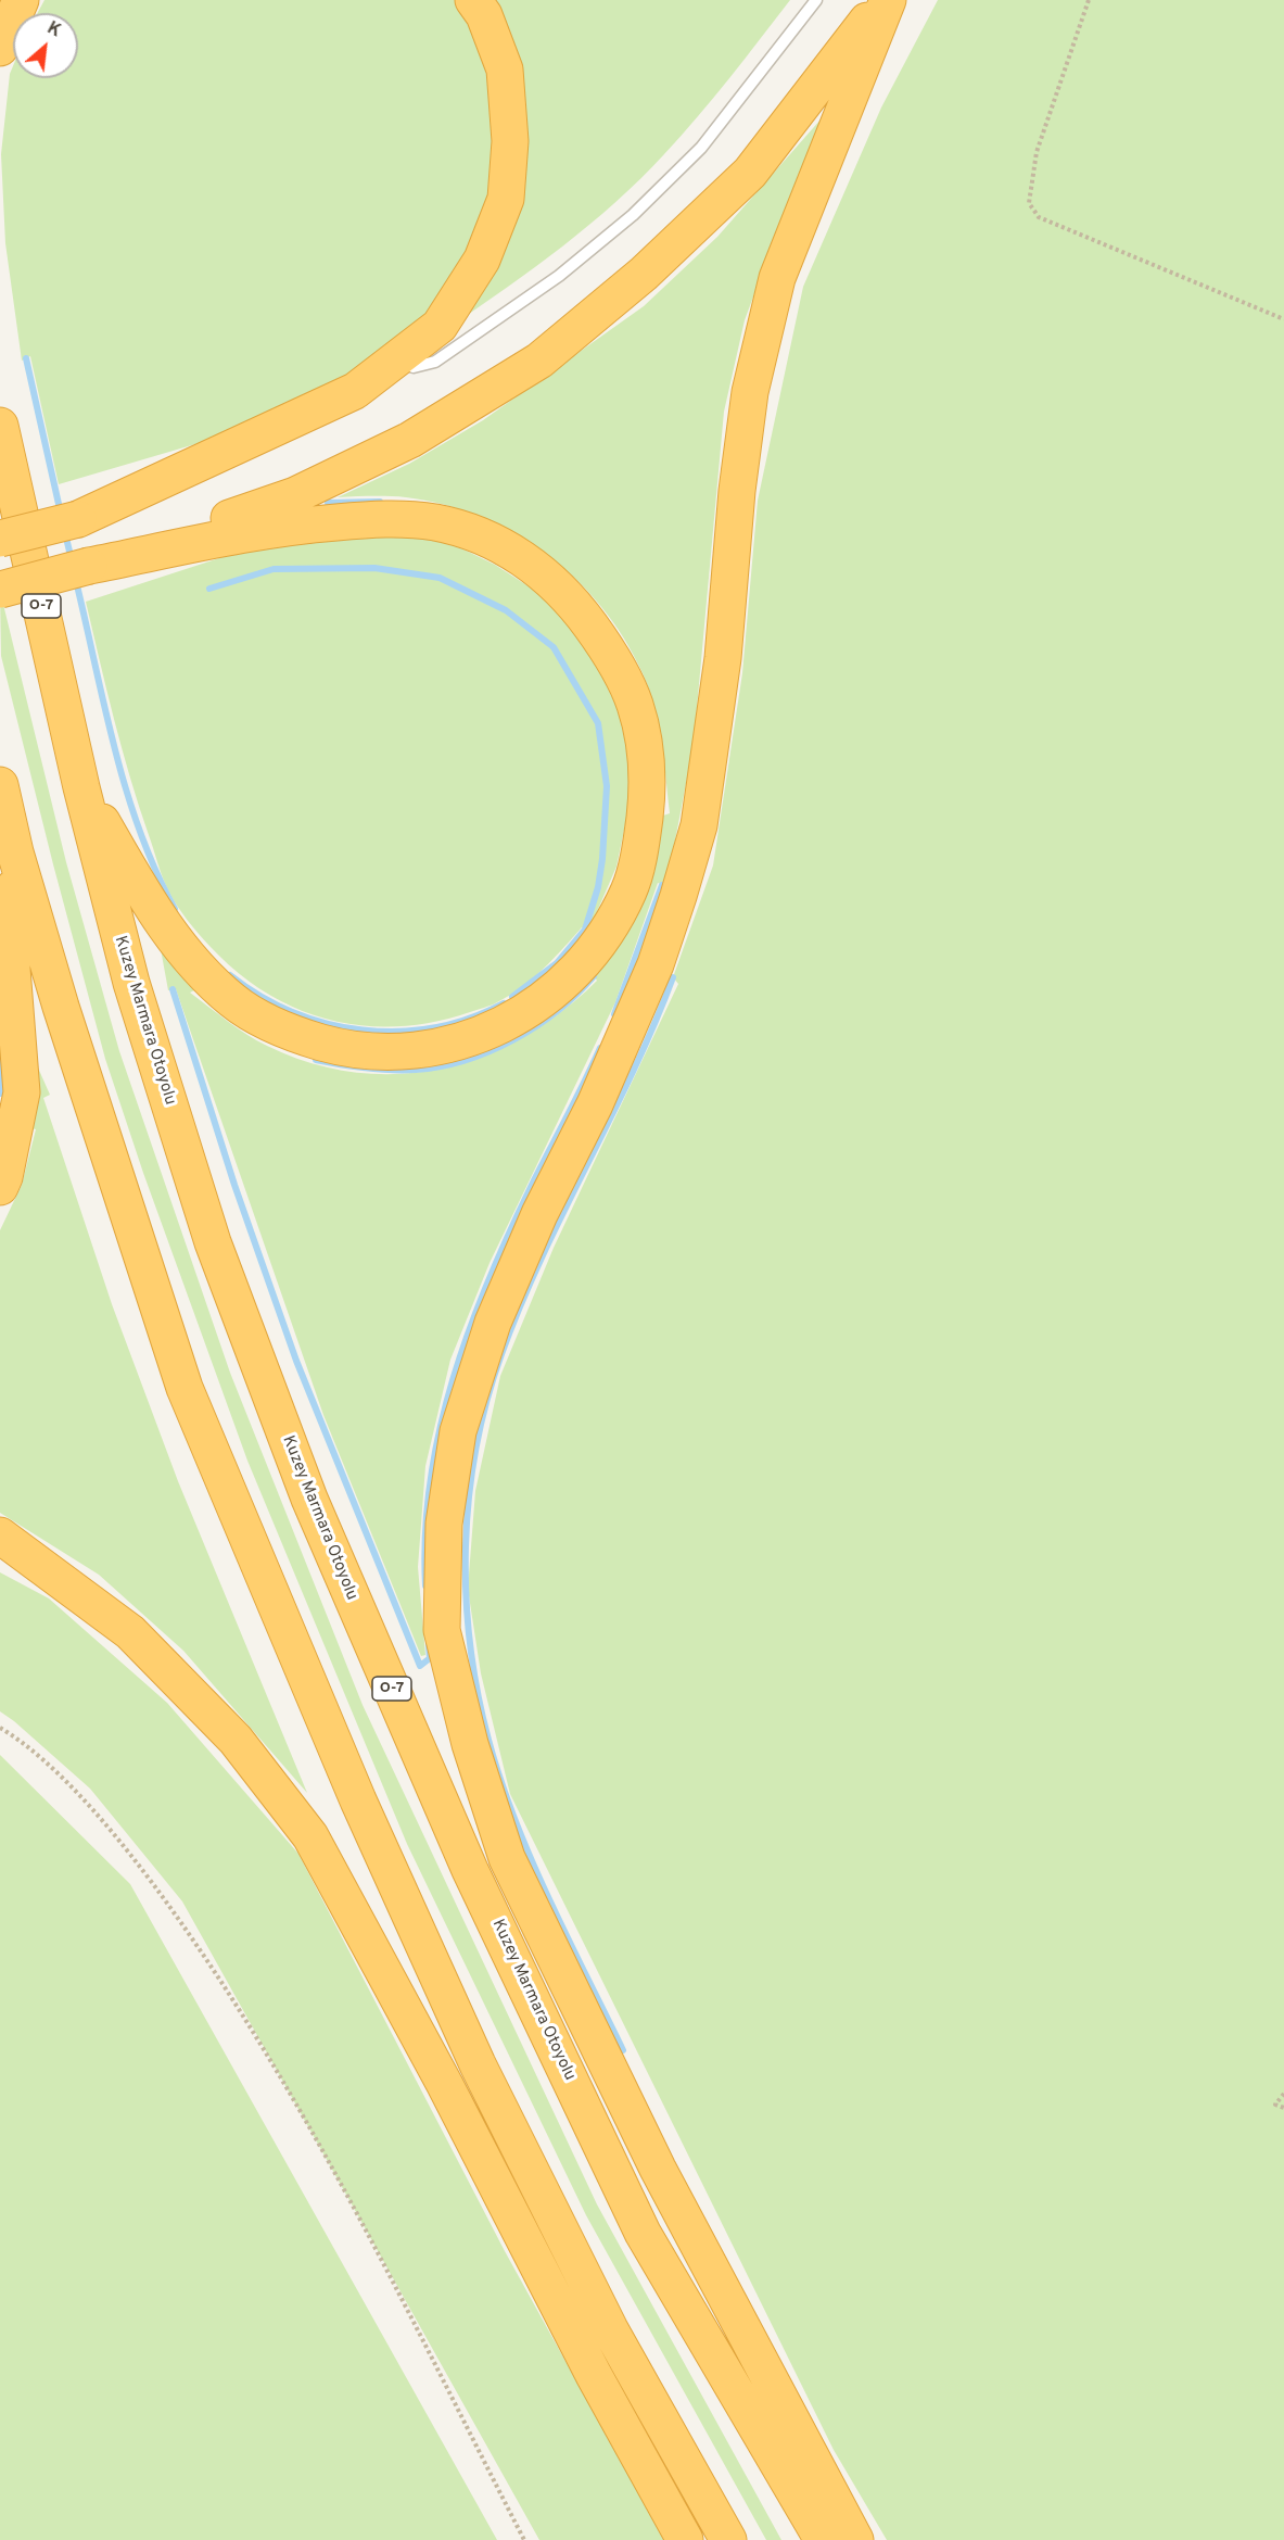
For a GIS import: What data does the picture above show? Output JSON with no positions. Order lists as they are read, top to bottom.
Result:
{
  "streets": {
    "highway": ["O-7", "Kuzey Marmara Otoyolu"]
  },
  "north": "top right"
}
